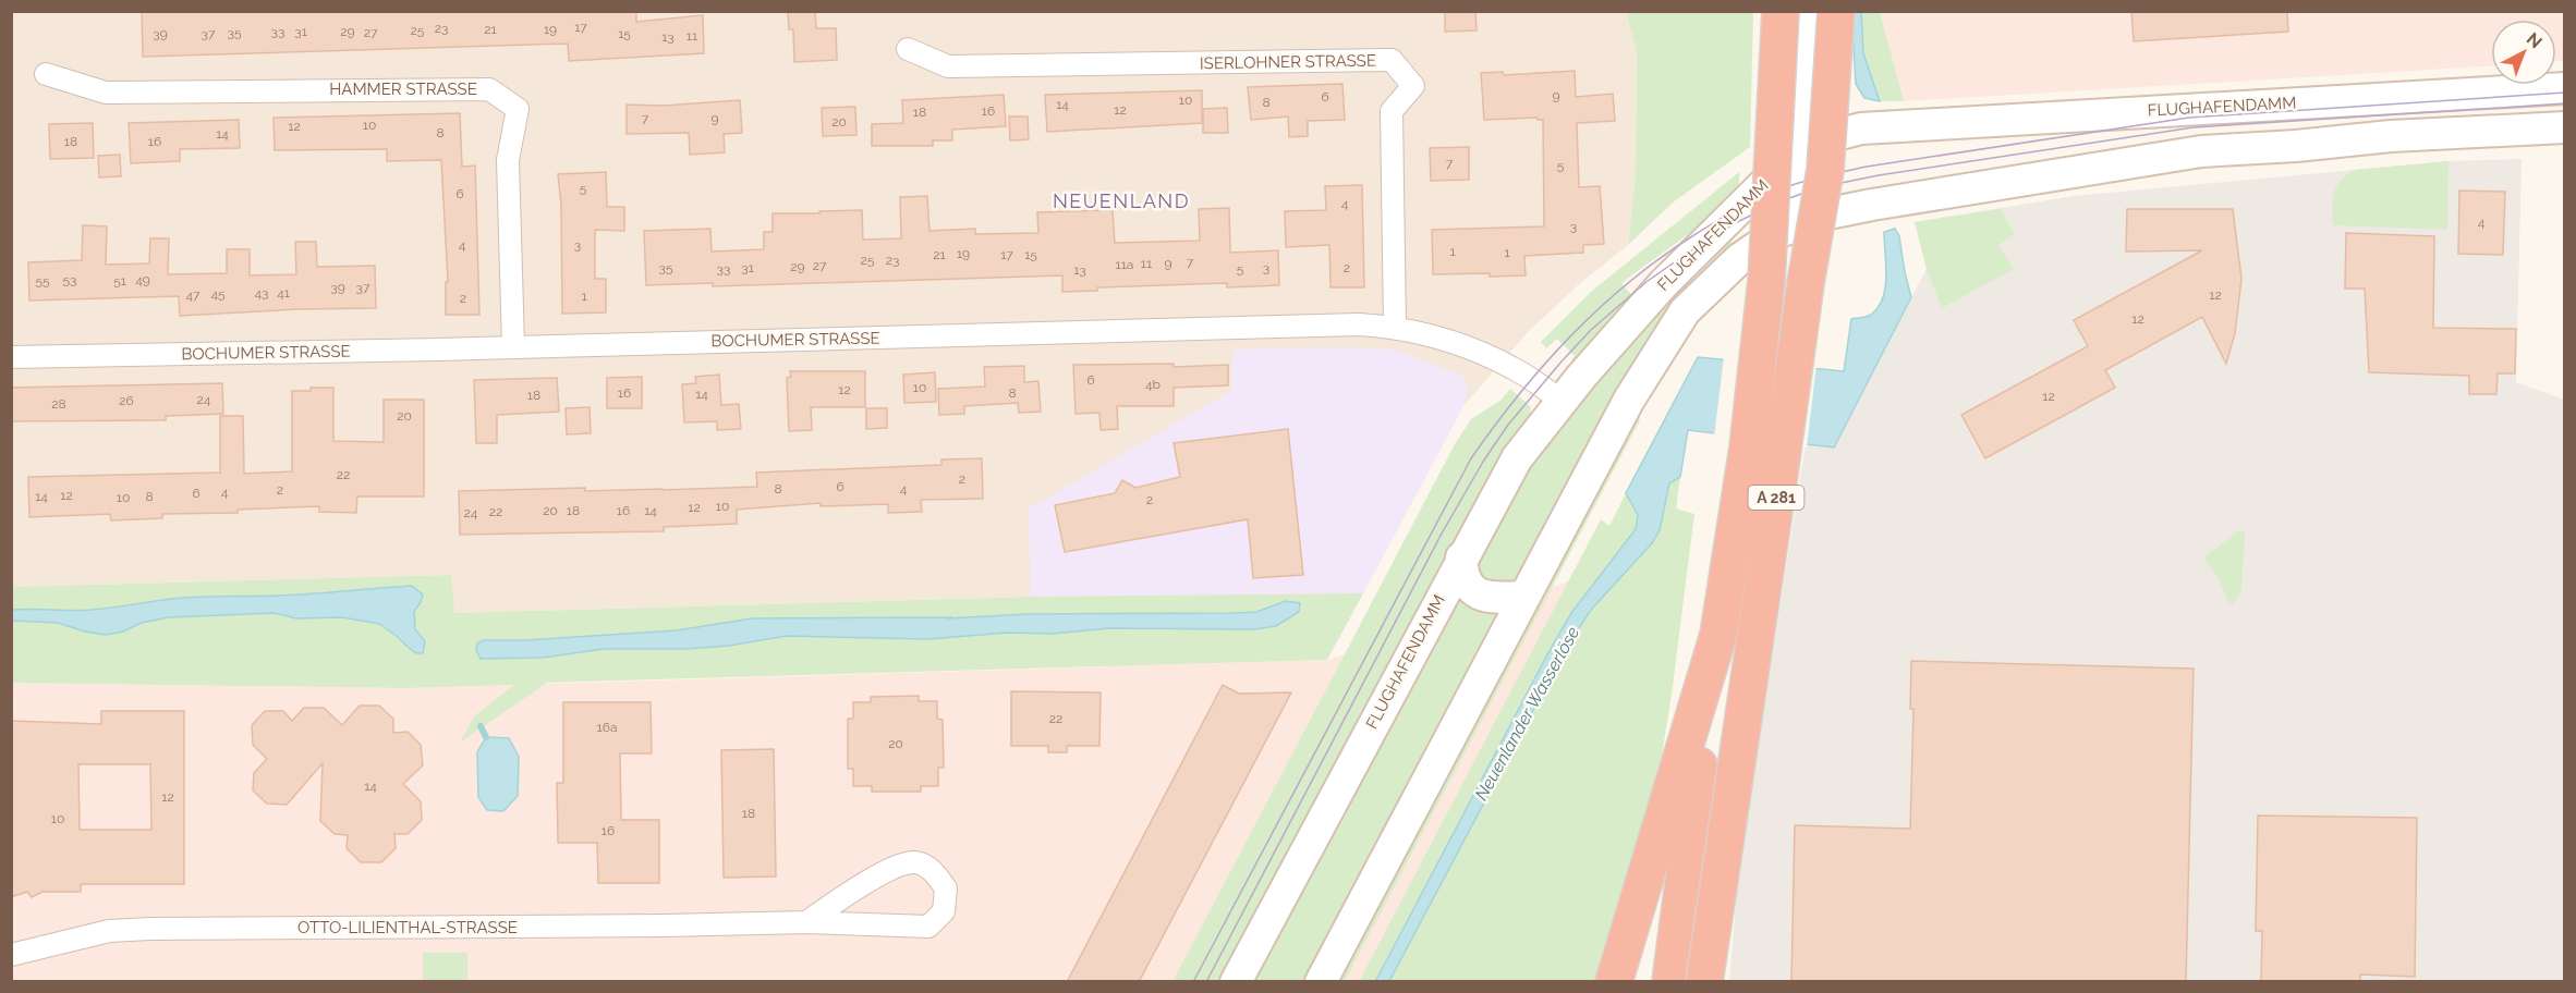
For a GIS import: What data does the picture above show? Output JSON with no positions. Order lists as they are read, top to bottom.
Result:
{
  "streets": {
    "highway": ["A 281"],
    "main road": ["FLUGHAFENDAMM"],
    "street": [
      "ISERLOHNER STRASSE",
      "HAMMER STRASSE",
      "BOCHUMER STRASSE",
      "OTTO-LILIENTHAL-STRASSE"
    ]
  },
  "crossings": [
    ["ISERLOHNER STRASSE", "BOCHUMER STRASSE"],
    ["HAMMER STRASSE", "BOCHUMER STRASSE"],
    ["FLUGHAFENDAMM", "BOCHUMER STRASSE"]
  ],
  "districts": ["NEUENLAND"],
  "water": ["Neuenlander Wasserlöse"],
  "house_numbers": [
    "17",
    "23",
    "21",
    "19",
    "25",
    "33",
    "31",
    "29",
    "35",
    "27",
    "39",
    "37",
    "15",
    "11",
    "13",
    "9",
    "6",
    "10",
    "8",
    "14",
    "12",
    "16",
    "18",
    "7",
    "9",
    "20",
    "10",
    "12",
    "8",
    "14",
    "18",
    "16",
    "7",
    "5",
    "5",
    "6",
    "4",
    "4",
    "3",
    "4",
    "3",
    "1",
    "1",
    "19",
    "21",
    "17",
    "15",
    "25",
    "23",
    "7",
    "11",
    "9",
    "11a",
    "27",
    "29",
    "35",
    "31",
    "3",
    "2",
    "33",
    "5",
    "13",
    "53",
    "49",
    "55",
    "51",
    "39",
    "37",
    "43",
    "41",
    "45",
    "47",
    "12",
    "1",
    "2",
    "12",
    "6",
    "4b",
    "10",
    "12",
    "16",
    "8",
    "14",
    "18",
    "12",
    "24",
    "26",
    "28",
    "20",
    "22",
    "2",
    "6",
    "8",
    "4",
    "2",
    "4",
    "6",
    "12",
    "14",
    "8",
    "10",
    "2",
    "10",
    "12",
    "20",
    "18",
    "16",
    "14",
    "22",
    "24",
    "22",
    "16a",
    "20",
    "14",
    "12",
    "18",
    "10",
    "16"
  ],
  "north": "top right"
}
